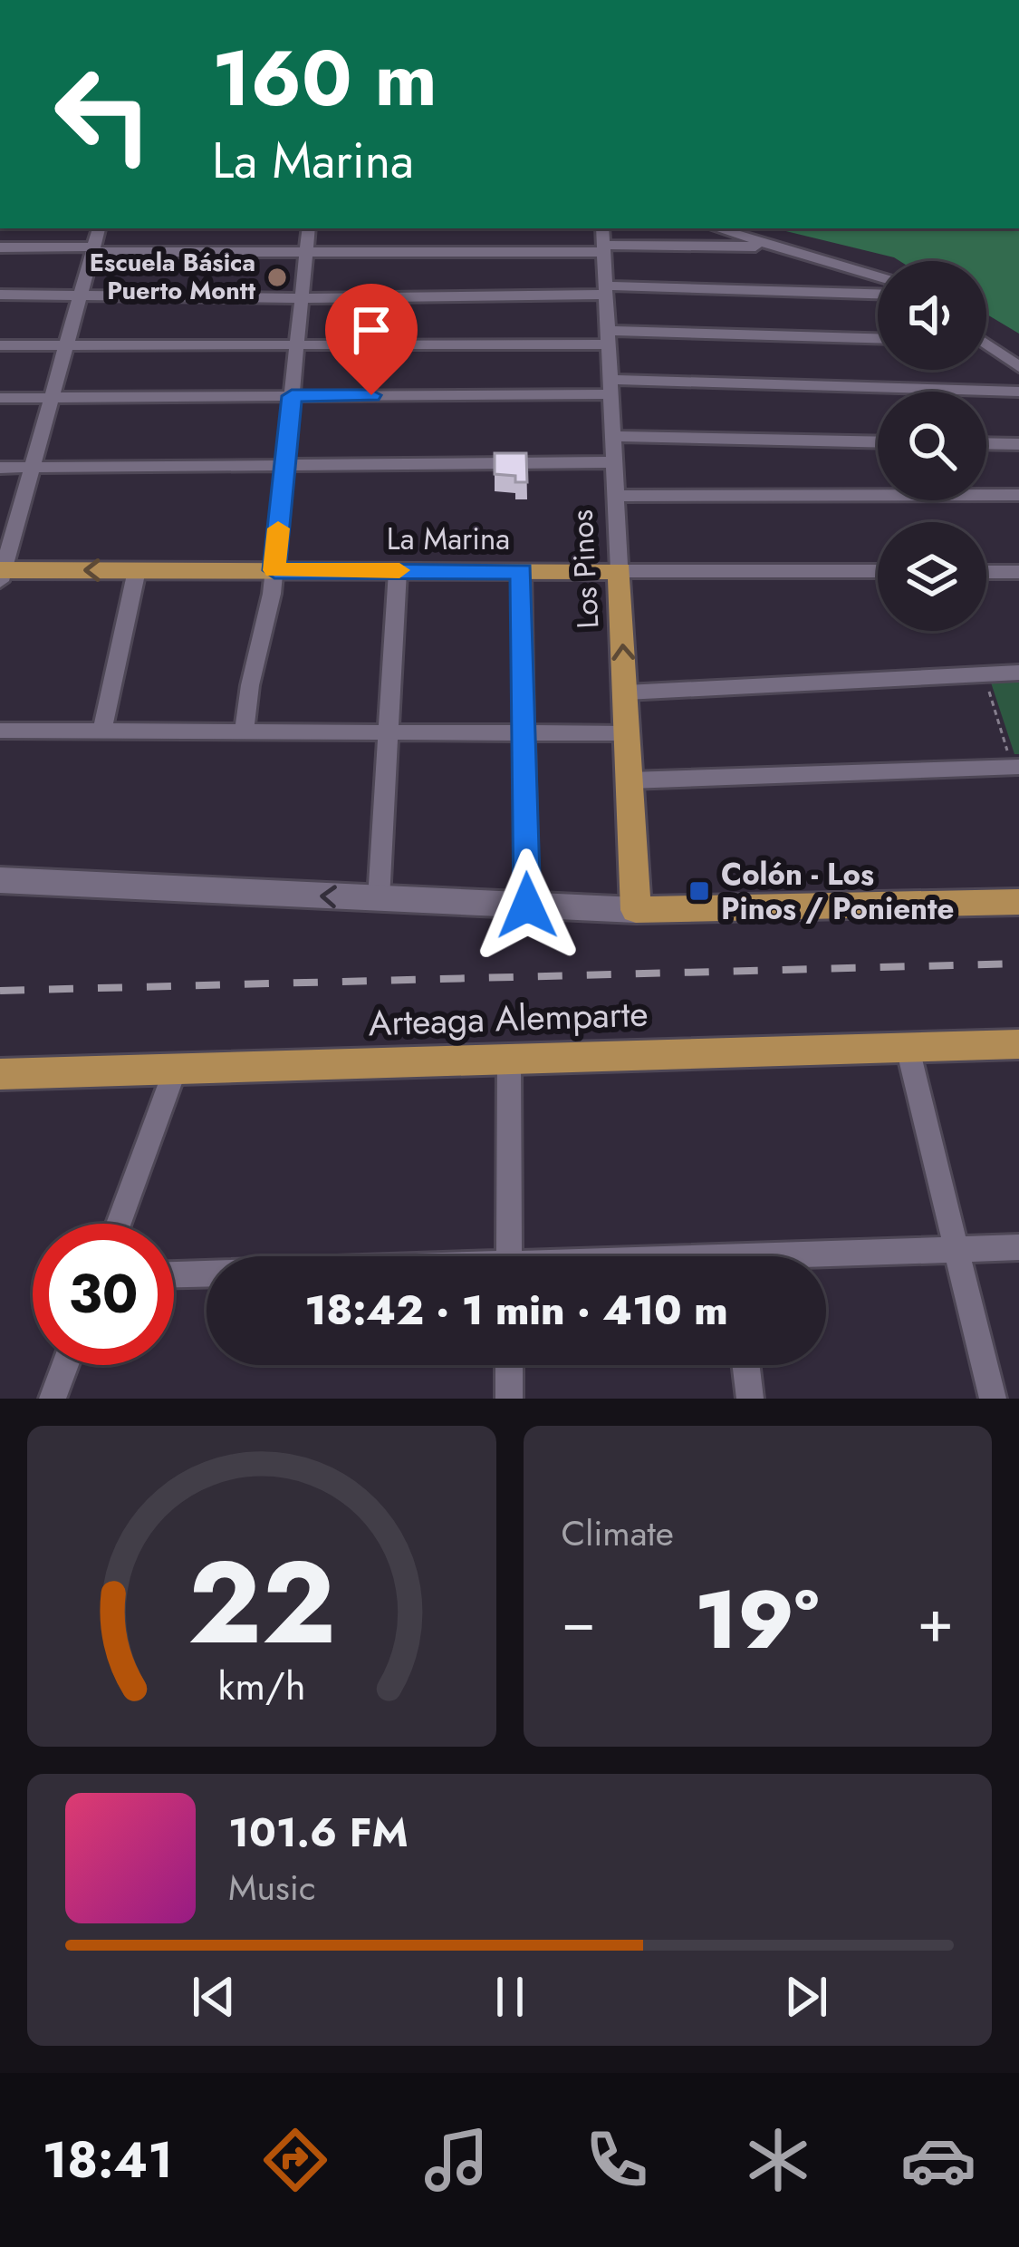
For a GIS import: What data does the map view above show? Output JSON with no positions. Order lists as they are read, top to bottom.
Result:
{
  "streets": {
    "main road": ["La Marina", "Los Pinos", "Arteaga Alemparte"]
  },
  "crossings": [
    ["La Marina", "Los Pinos"]
  ],
  "places": {
    "other": ["Escuela Básica Puerto Montt"],
    "transit": ["Colón - Los Pinos / Poniente"]
  },
  "page": {
    "turn": ["160 m", "La Marina"],
    "limit": "30",
    "trip": "18:42 · 1 min · 410 m",
    "tile": "Climate",
    "heat": ["−", "19°", "+"],
    "song": ["101.6 FM", "Music"],
    "tabs": "18:41",
    "gauge": ["22", "km/h"]
  }
}
